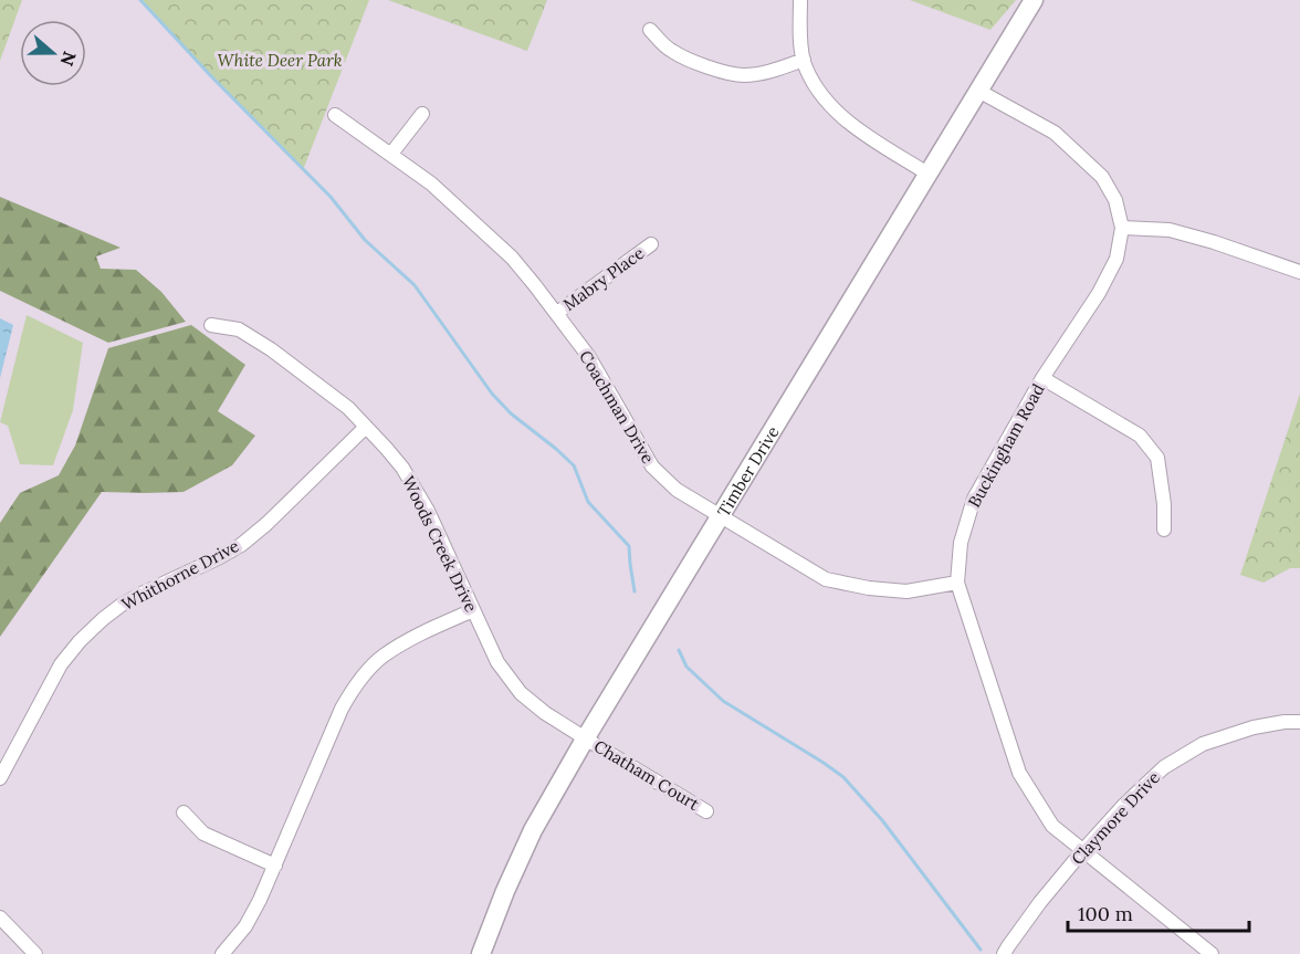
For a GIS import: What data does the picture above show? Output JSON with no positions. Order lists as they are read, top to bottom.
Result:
{
  "streets": {
    "main road": ["Timber Drive"],
    "street": [
      "Mabry Place",
      "Coachman Drive",
      "Buckingham Road",
      "Woods Creek Drive",
      "Whithorne Drive",
      "Chatham Court",
      "Claymore Drive"
    ]
  },
  "crossings": [
    ["Mabry Place", "Coachman Drive"],
    ["Coachman Drive", "Buckingham Road"],
    ["Coachman Drive", "Timber Drive"],
    ["Buckingham Road", "Timber Drive"],
    ["Buckingham Road", "Claymore Drive"],
    ["Timber Drive", "Woods Creek Drive"],
    ["Timber Drive", "Chatham Court"],
    ["Woods Creek Drive", "Whithorne Drive"],
    ["Woods Creek Drive", "Chatham Court"]
  ],
  "parks": ["White Deer Park"],
  "scale_bar": "100 m",
  "north": "right"
}
